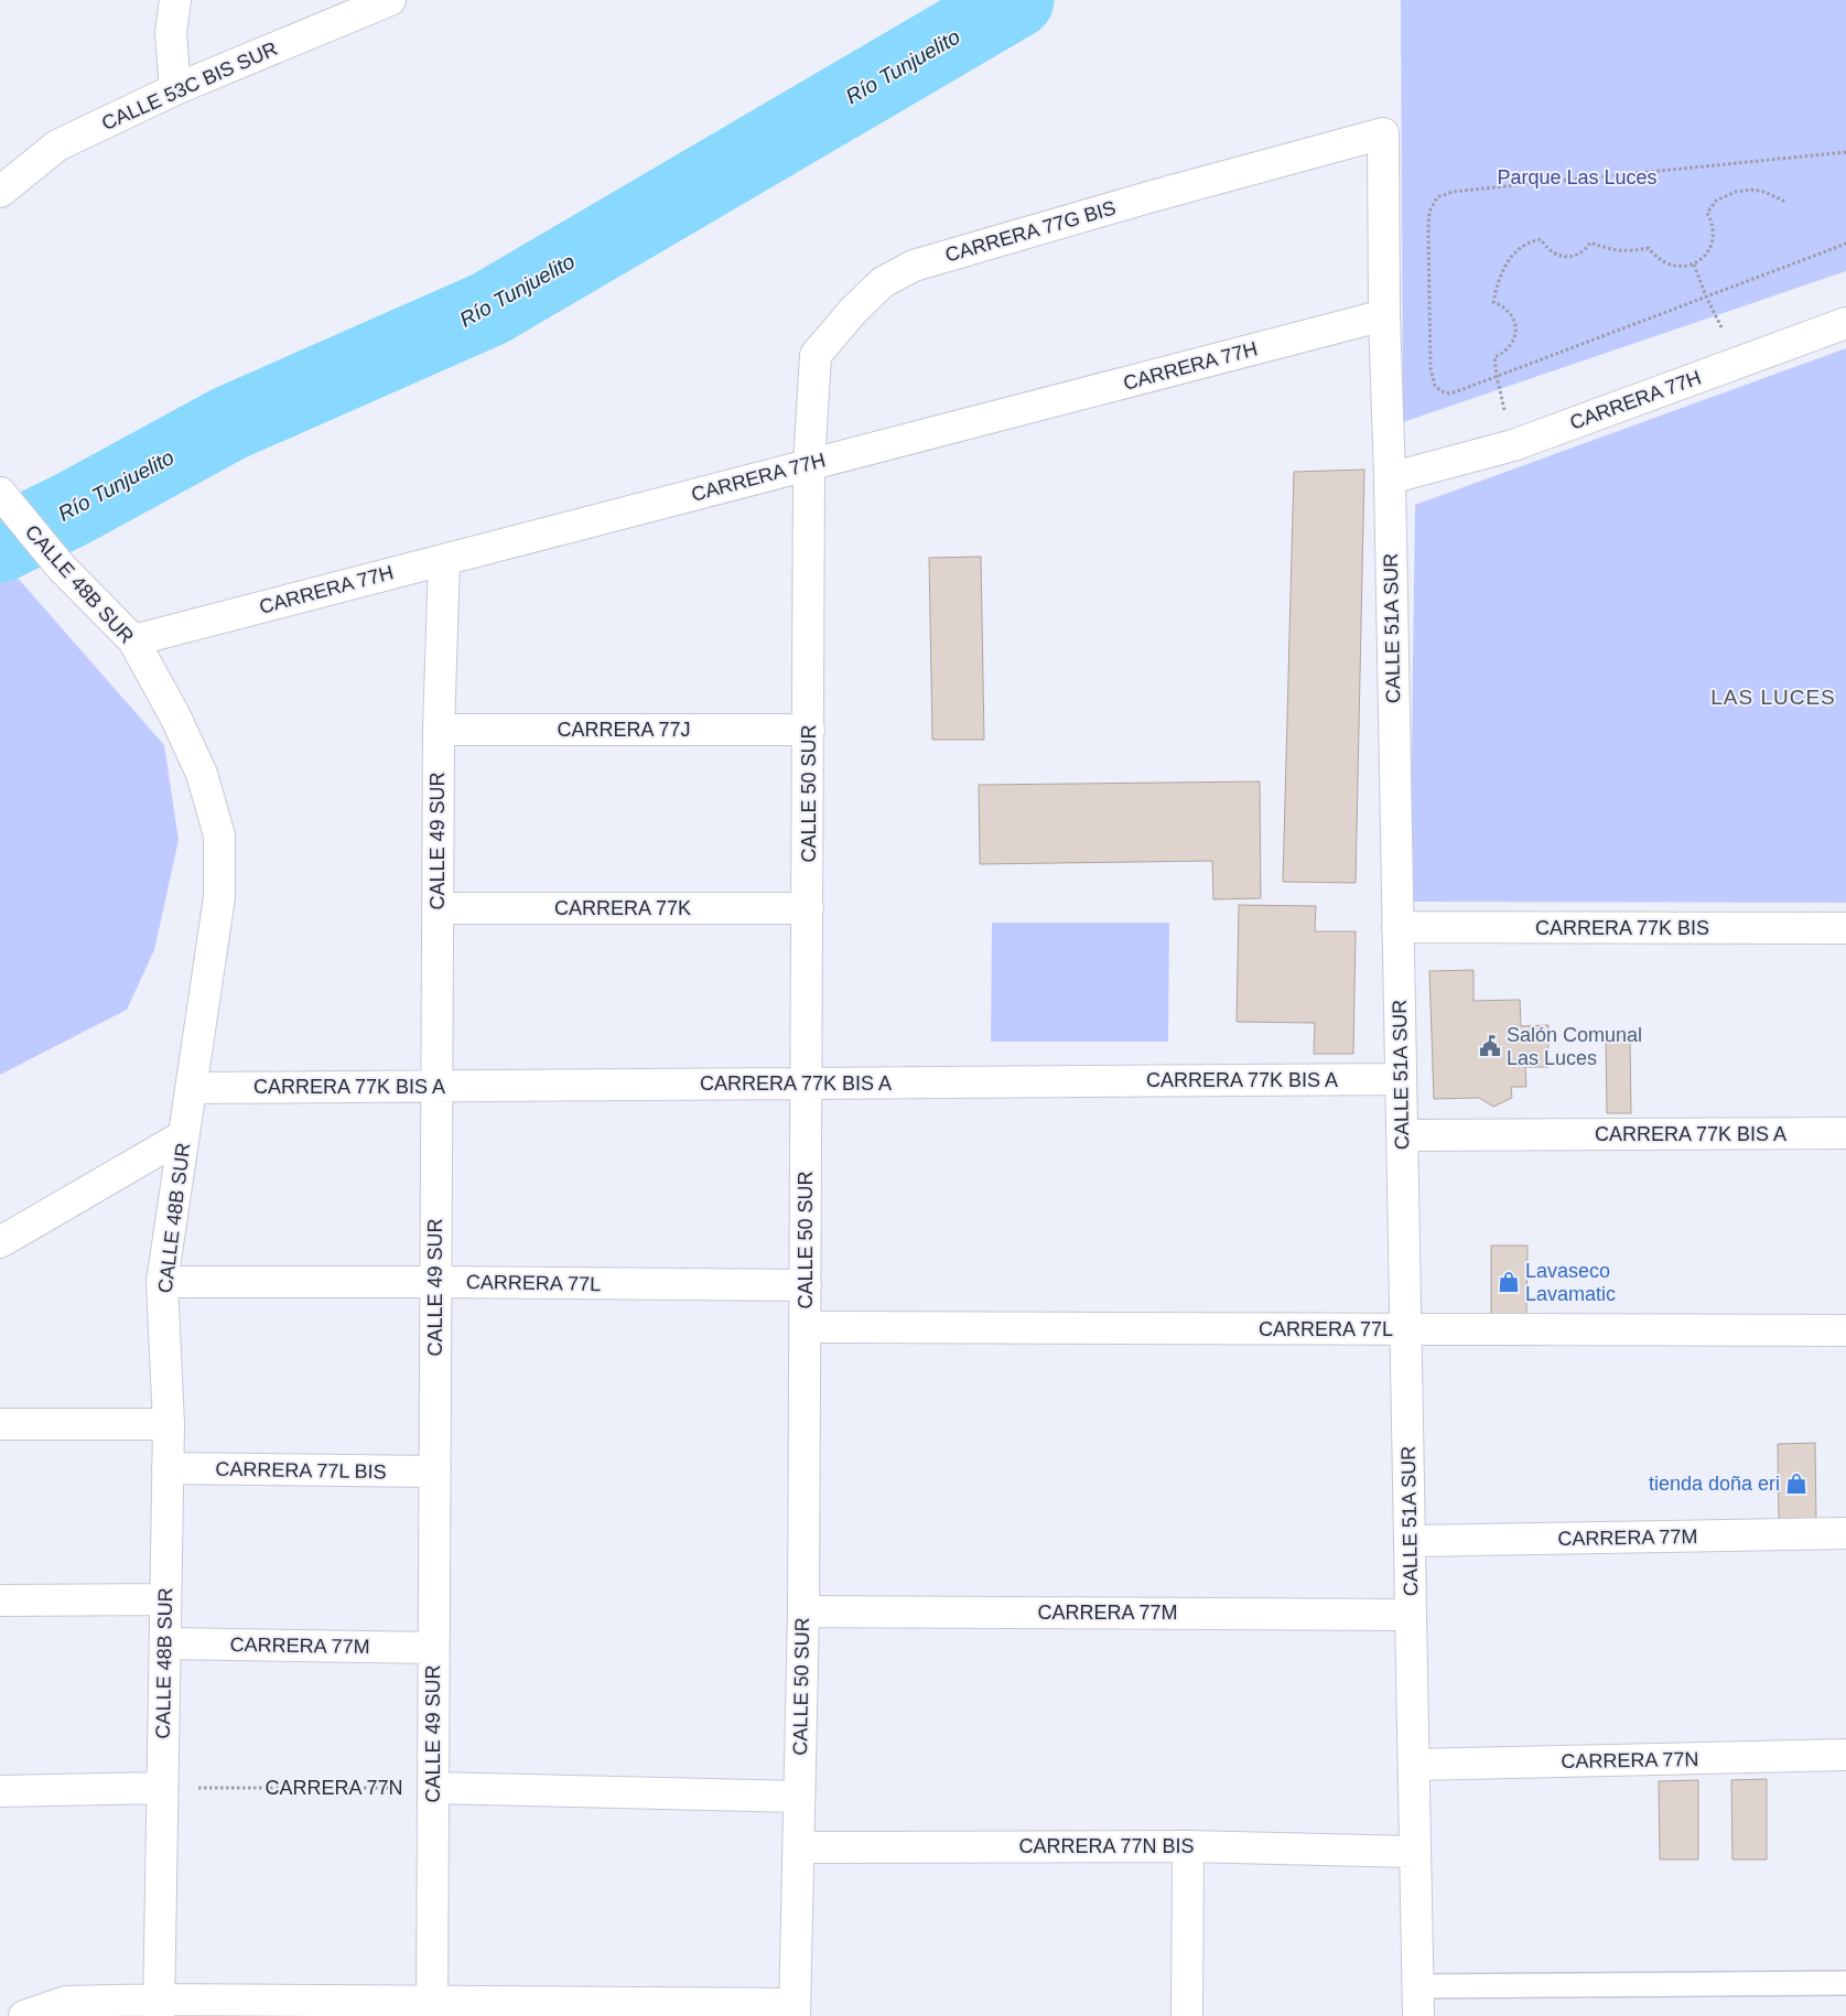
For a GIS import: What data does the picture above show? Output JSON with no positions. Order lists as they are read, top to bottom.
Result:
{
  "streets": {
    "street": [
      "CALLE 53C BIS SUR",
      "CARRERA 77G BIS",
      "CARRERA 77H",
      "CALLE 48B SUR",
      "CALLE 51A SUR",
      "CARRERA 77J",
      "CALLE 50 SUR",
      "CALLE 49 SUR",
      "CARRERA 77K",
      "CARRERA 77K BIS",
      "CARRERA 77K BIS A",
      "CARRERA 77L",
      "CARRERA 77L BIS",
      "CARRERA 77M",
      "CARRERA 77N",
      "CARRERA 77N BIS"
    ]
  },
  "crossings": [
    ["CARRERA 77G BIS", "CARRERA 77H"],
    ["CARRERA 77G BIS", "CALLE 51A SUR"],
    ["CARRERA 77G BIS", "CALLE 50 SUR"],
    ["CARRERA 77H", "CALLE 48B SUR"],
    ["CARRERA 77H", "CALLE 51A SUR"],
    ["CARRERA 77H", "CALLE 50 SUR"],
    ["CARRERA 77H", "CALLE 49 SUR"],
    ["CALLE 48B SUR", "CARRERA 77K BIS A"],
    ["CALLE 48B SUR", "CARRERA 77L"],
    ["CALLE 48B SUR", "CARRERA 77L BIS"],
    ["CALLE 48B SUR", "CARRERA 77M"],
    ["CALLE 48B SUR", "CARRERA 77N"],
    ["CALLE 51A SUR", "CARRERA 77K BIS"],
    ["CALLE 51A SUR", "CARRERA 77K BIS A"],
    ["CALLE 51A SUR", "CARRERA 77L"],
    ["CALLE 51A SUR", "CARRERA 77M"],
    ["CALLE 51A SUR", "CARRERA 77N"],
    ["CALLE 51A SUR", "CARRERA 77N BIS"],
    ["CARRERA 77J", "CALLE 50 SUR"],
    ["CARRERA 77J", "CALLE 49 SUR"],
    ["CALLE 50 SUR", "CARRERA 77K"],
    ["CALLE 50 SUR", "CARRERA 77K BIS A"],
    ["CALLE 50 SUR", "CARRERA 77L"],
    ["CALLE 50 SUR", "CARRERA 77M"],
    ["CALLE 50 SUR", "CARRERA 77N BIS"],
    ["CALLE 49 SUR", "CARRERA 77K"],
    ["CALLE 49 SUR", "CARRERA 77K BIS A"],
    ["CALLE 49 SUR", "CARRERA 77L"],
    ["CALLE 49 SUR", "CARRERA 77L BIS"],
    ["CALLE 49 SUR", "CARRERA 77M"],
    ["CALLE 49 SUR", "CARRERA 77N"]
  ],
  "districts": ["LAS LUCES"],
  "water": ["Río Tunjuelito"],
  "parks": ["Parque Las Luces"],
  "places": {
    "public building": ["Salón Comunal Las Luces"],
    "shop": ["Lavaseco Lavamatic", "tienda doña eri"]
  }
}
